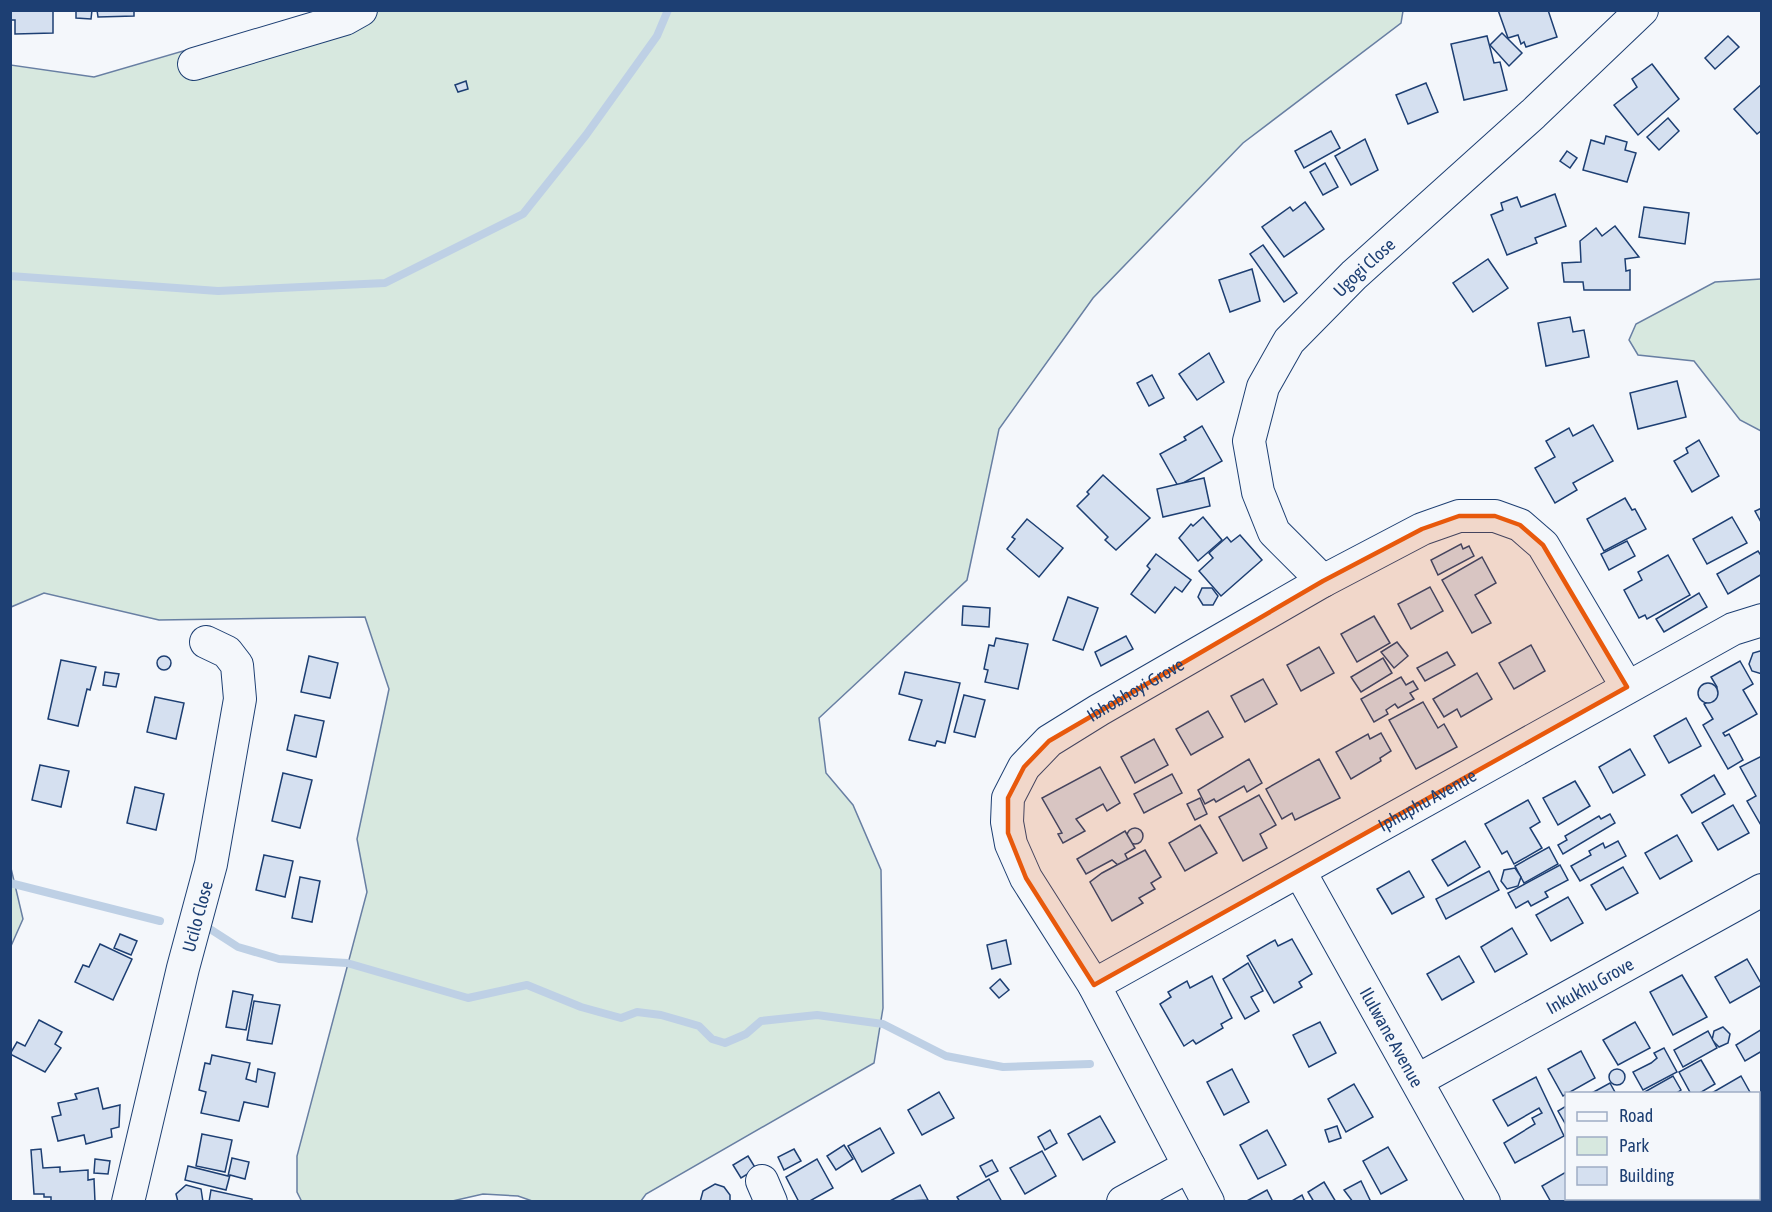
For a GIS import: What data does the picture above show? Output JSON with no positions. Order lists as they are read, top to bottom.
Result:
{
  "streets": {
    "street": [
      "Ugogi Close",
      "Ibhobhoyi Grove",
      "Iphuphu Avenue",
      "Ucilo Close",
      "Inkukhu Grove",
      "Ilulwane Avenue"
    ]
  },
  "crossings": [
    ["Ugogi Close", "Ibhobhoyi Grove"],
    ["Ibhobhoyi Grove", "Iphuphu Avenue"],
    ["Iphuphu Avenue", "Ilulwane Avenue"],
    ["Inkukhu Grove", "Ilulwane Avenue"]
  ],
  "legend": ["Road", "Park", "Building"]
}
